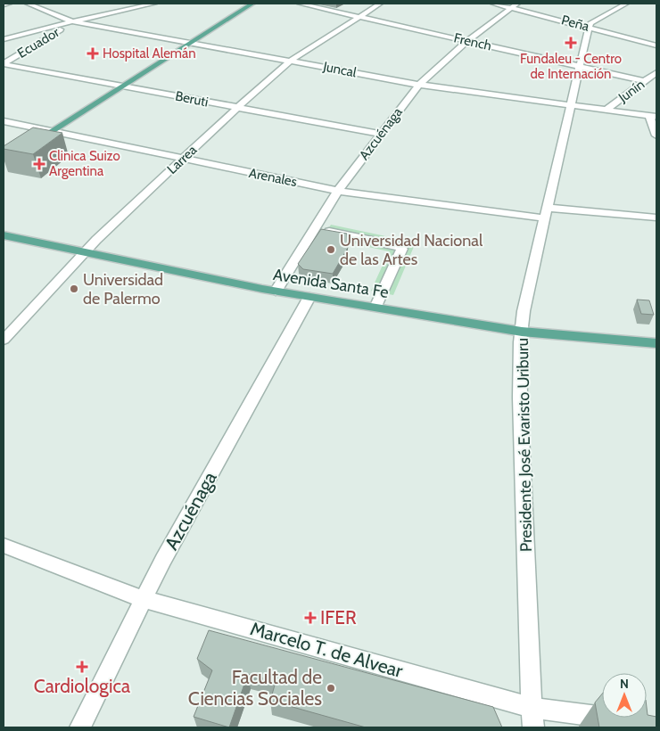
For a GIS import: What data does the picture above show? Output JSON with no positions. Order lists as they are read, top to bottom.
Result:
{
  "streets": {
    "main road": ["Avenida Santa Fe"],
    "street": [
      "Peña",
      "French",
      "Ecuador",
      "Juncal",
      "Junín",
      "Beruti",
      "Azcuénaga",
      "Larrea",
      "Arenales",
      "Presidente José Evaristo Uriburu",
      "Marcelo T. de Alvear"
    ]
  },
  "crossings": [
    ["Peña", "Azcuénaga"],
    ["Peña", "Presidente José Evaristo Uriburu"],
    ["French", "Junín"],
    ["French", "Azcuénaga"],
    ["French", "Larrea"],
    ["French", "Presidente José Evaristo Uriburu"],
    ["Ecuador", "Juncal"],
    ["Ecuador", "Beruti"],
    ["Juncal", "Junín"],
    ["Juncal", "Azcuénaga"],
    ["Juncal", "Larrea"],
    ["Juncal", "Presidente José Evaristo Uriburu"],
    ["Beruti", "Azcuénaga"],
    ["Beruti", "Larrea"],
    ["Azcuénaga", "Arenales"],
    ["Azcuénaga", "Avenida Santa Fe"],
    ["Azcuénaga", "Marcelo T. de Alvear"],
    ["Larrea", "Arenales"],
    ["Larrea", "Avenida Santa Fe"],
    ["Arenales", "Presidente José Evaristo Uriburu"],
    ["Avenida Santa Fe", "Presidente José Evaristo Uriburu"],
    ["Presidente José Evaristo Uriburu", "Marcelo T. de Alvear"]
  ],
  "places": {
    "health": [
      "Fundaleu - Centro de Internación",
      "Hospital Alemán",
      "Clinica Suizo Argentina",
      "IFER",
      "Cardiologica"
    ],
    "other": ["Universidad Nacional de las Artes", "Universidad de Palermo", "Facultad de Ciencias Sociales"]
  },
  "north": "top"
}
